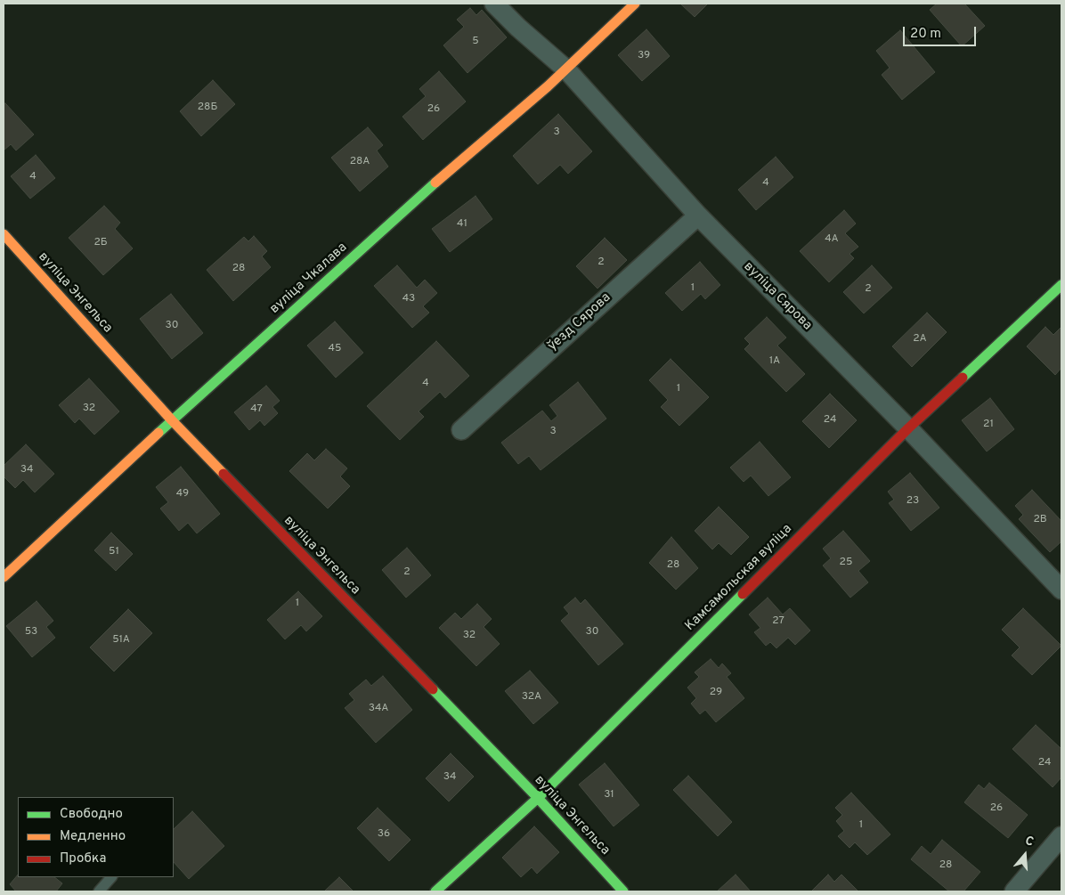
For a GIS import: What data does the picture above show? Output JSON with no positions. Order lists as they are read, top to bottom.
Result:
{
  "streets": {
    "street": [
      "вуліца Чкалава",
      "вуліца Энгельса",
      "вуліца Сярова",
      "ўезд Сярова",
      "Камсамольская вуліца"
    ]
  },
  "crossings": [
    ["вуліца Чкалава", "вуліца Энгельса"],
    ["вуліца Чкалава", "вуліца Сярова"],
    ["вуліца Энгельса", "Камсамольская вуліца"],
    ["вуліца Сярова", "ўезд Сярова"],
    ["вуліца Сярова", "Камсамольская вуліца"]
  ],
  "house_numbers": [
    "5",
    "39",
    "28Б",
    "26",
    "3",
    "28А",
    "4",
    "4",
    "41",
    "4А",
    "2Б",
    "2",
    "28",
    "1",
    "2",
    "43",
    "30",
    "2А",
    "45",
    "1А",
    "4",
    "1",
    "32",
    "47",
    "24",
    "21",
    "3",
    "34",
    "49",
    "23",
    "2В",
    "51",
    "25",
    "28",
    "2",
    "1",
    "27",
    "53",
    "30",
    "32",
    "51А",
    "29",
    "32А",
    "34А",
    "24",
    "34",
    "31",
    "26",
    "1",
    "36",
    "28"
  ],
  "legend": ["Свободно", "Медленно", "Пробка"],
  "scale_bar": "20 m",
  "north": "top"
}
